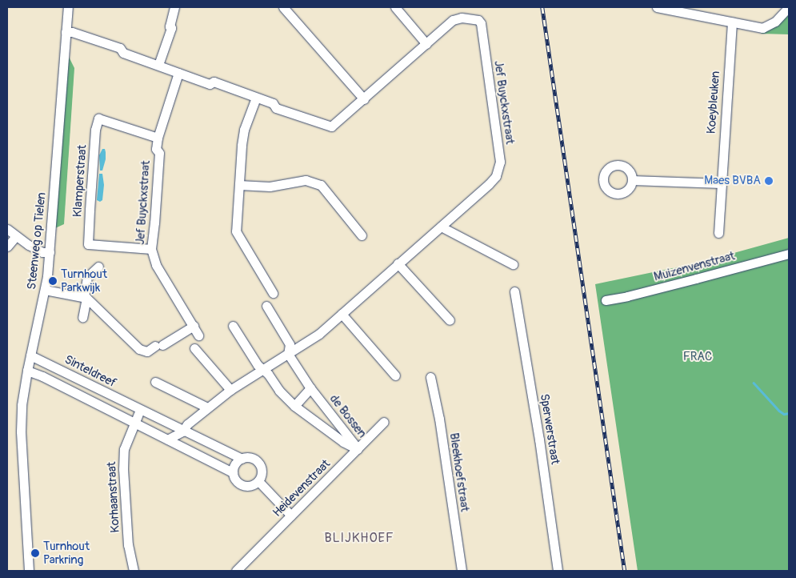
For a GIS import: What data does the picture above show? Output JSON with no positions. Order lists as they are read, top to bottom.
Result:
{
  "streets": {
    "street": [
      "Jef Buyckxstraat",
      "Koeybleuken",
      "Klamperstraat",
      "Steenweg op Tielen",
      "Muizenvenstraat",
      "Sinteldreef",
      "de Bossen",
      "Sperwerstraat",
      "Bleekhoefstraat",
      "Heidevenstraat",
      "Korhaanstraat"
    ]
  },
  "crossings": [
    ["Jef Buyckxstraat", "Klamperstraat"],
    ["Jef Buyckxstraat", "Steenweg op Tielen"],
    ["Jef Buyckxstraat", "de Bossen"],
    ["Steenweg op Tielen", "Sinteldreef"],
    ["de Bossen", "Heidevenstraat"]
  ],
  "districts": ["BLIJKHOEF"],
  "parks": ["FRAC"],
  "places": ["Maes BVBA", "Turnhout Parkwijk", "Turnhout Parkring"]
}
